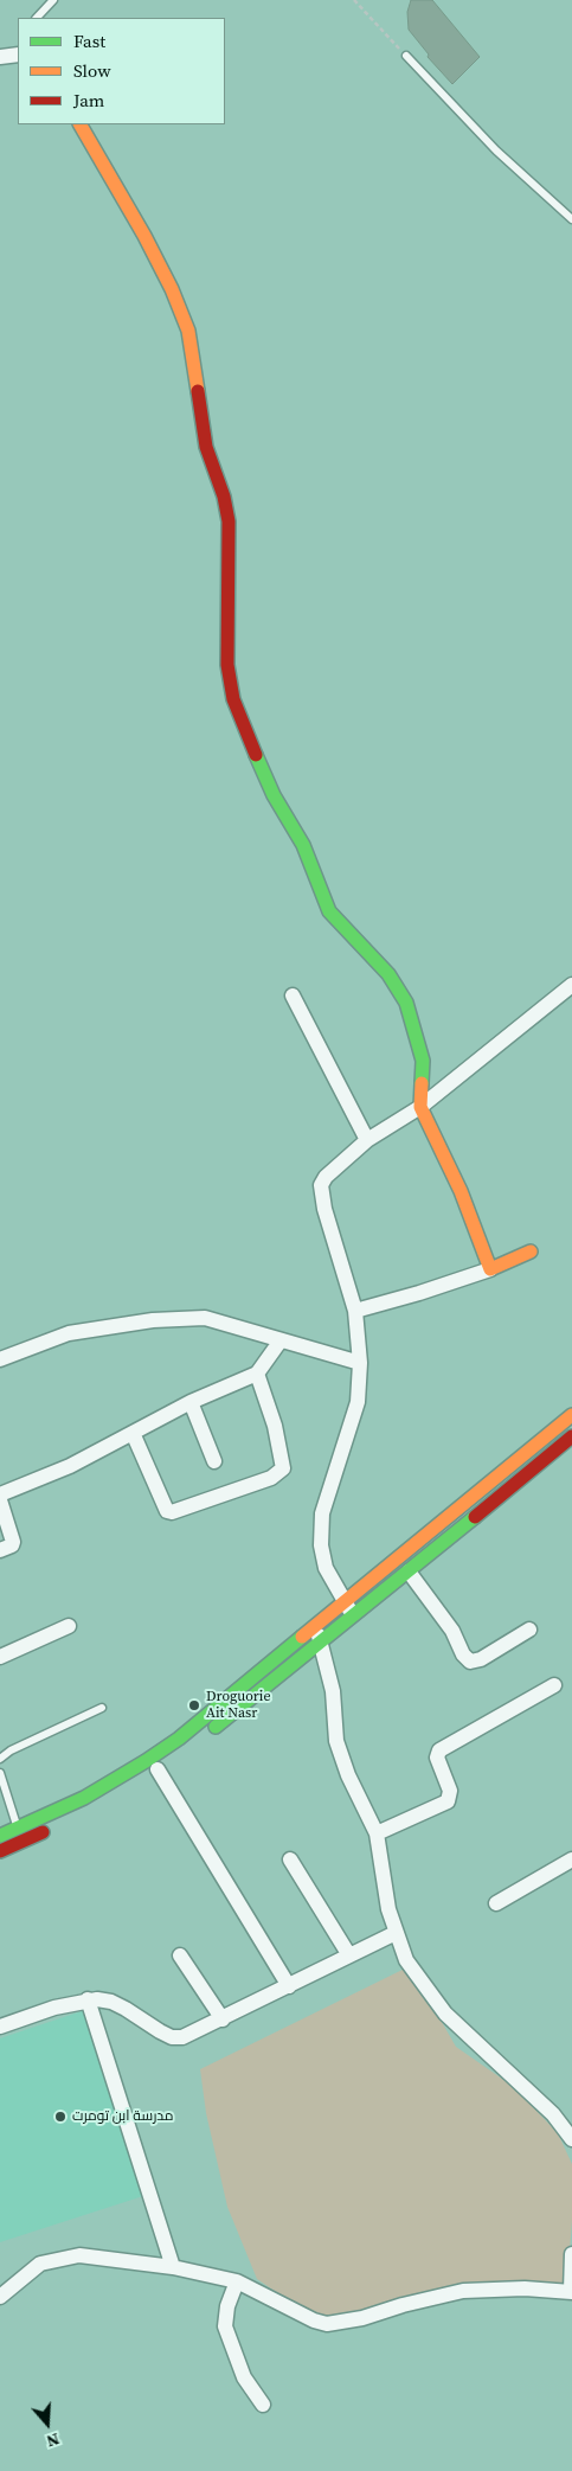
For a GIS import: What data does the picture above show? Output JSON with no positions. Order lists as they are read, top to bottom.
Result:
{
  "places": ["Droguorie Ait Nasr", "مدرسة ابن تومرت"],
  "legend": ["Fast", "Slow", "Jam"],
  "north": "bottom"
}
